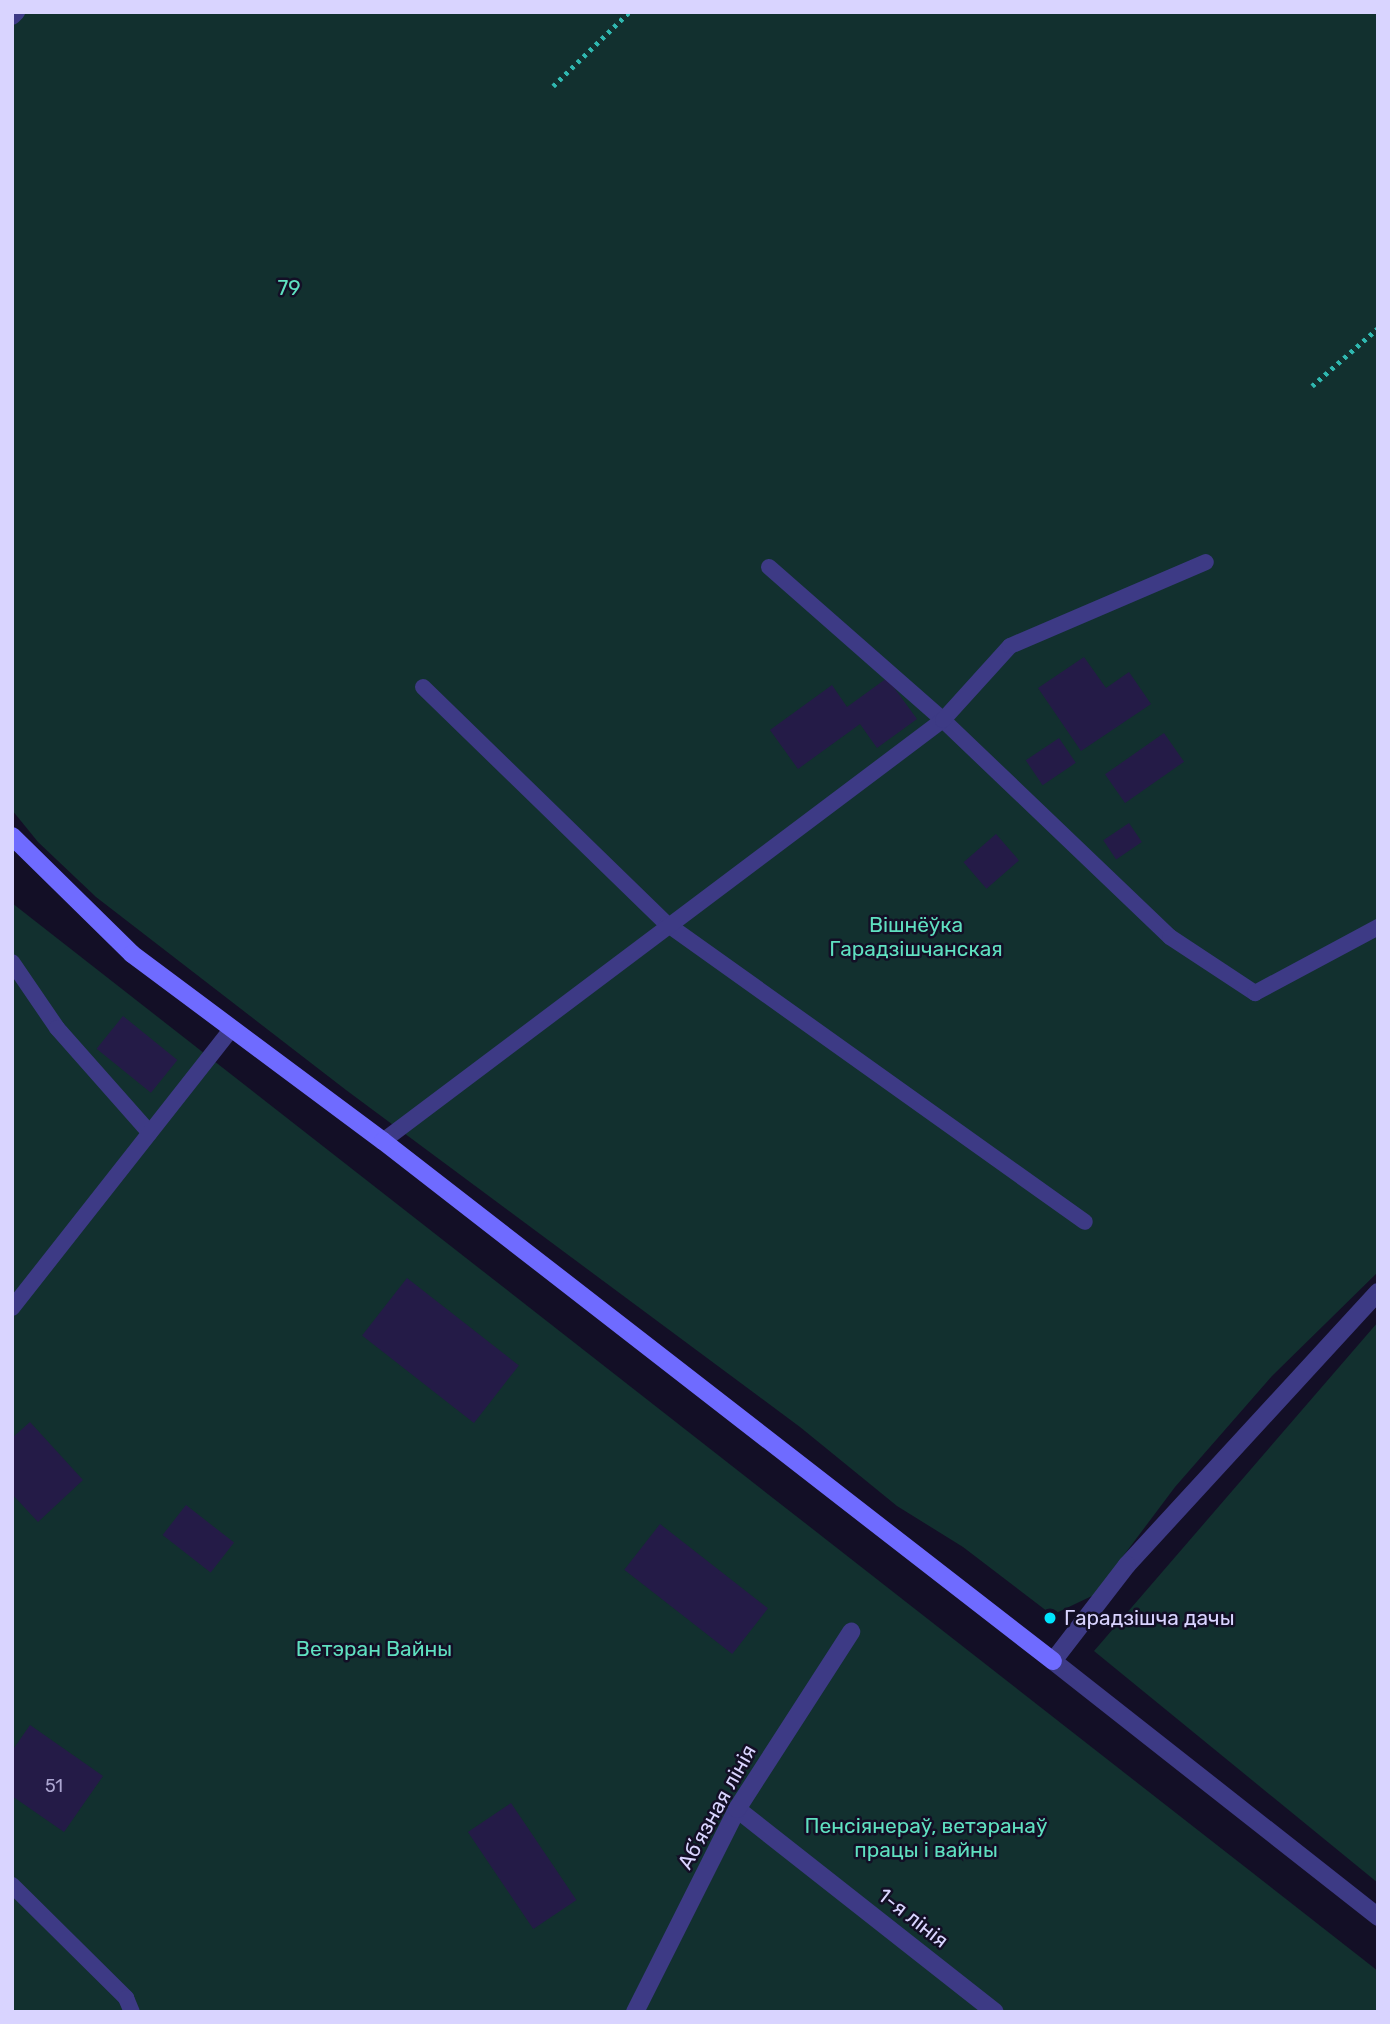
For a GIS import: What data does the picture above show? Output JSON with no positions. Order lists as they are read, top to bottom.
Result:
{
  "streets": {
    "street": ["Абʼязная лінія", "1-я лінія"]
  },
  "crossings": [
    ["Абʼязная лінія", "1-я лінія"]
  ],
  "parks": [
    "79",
    "Вішнёўка Гарадзішчанская",
    "Ветэран Вайны",
    "Пенсіянераў, ветэранаў працы і вайны"
  ],
  "places": ["Гарадзішча дачы"],
  "house_numbers": ["51"]
}
